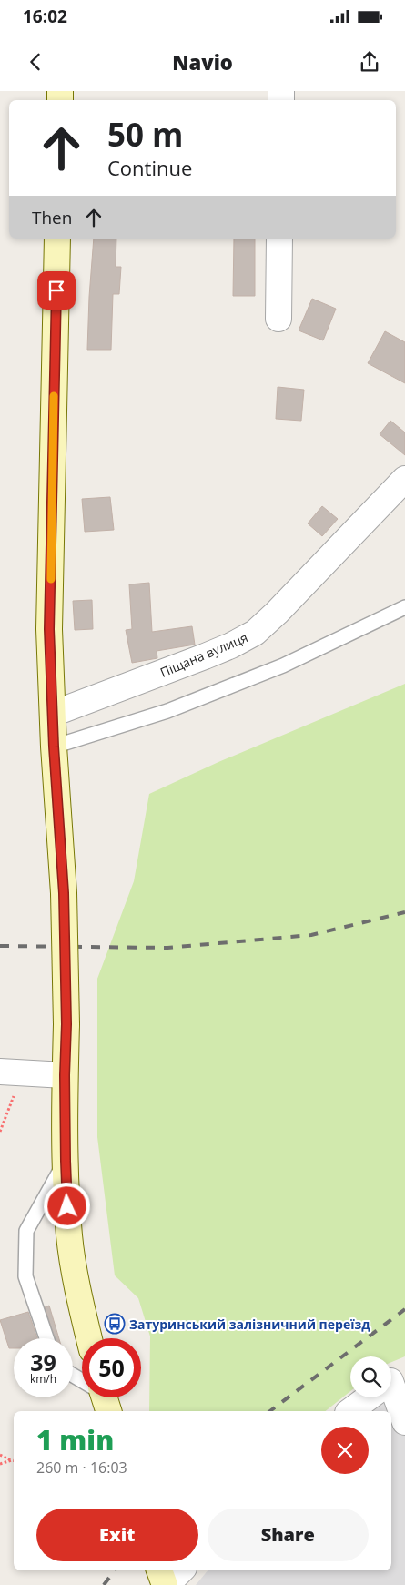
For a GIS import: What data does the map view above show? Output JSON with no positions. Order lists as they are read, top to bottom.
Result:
{
  "streets": {
    "street": ["Піщана вулиця"]
  },
  "places": {
    "bus stop": ["Затуринський залізничний переїзд"]
  },
  "page": {
    "status": "16:02",
    "header": "Navio",
    "turn": ["50 m", "Continue"],
    "then": "Then",
    "speed": "39 km/h",
    "limit": "50",
    "heading": ["1 min", "260 m · 16:03"],
    "buttons": ["Exit", "Share"]
  }
}
